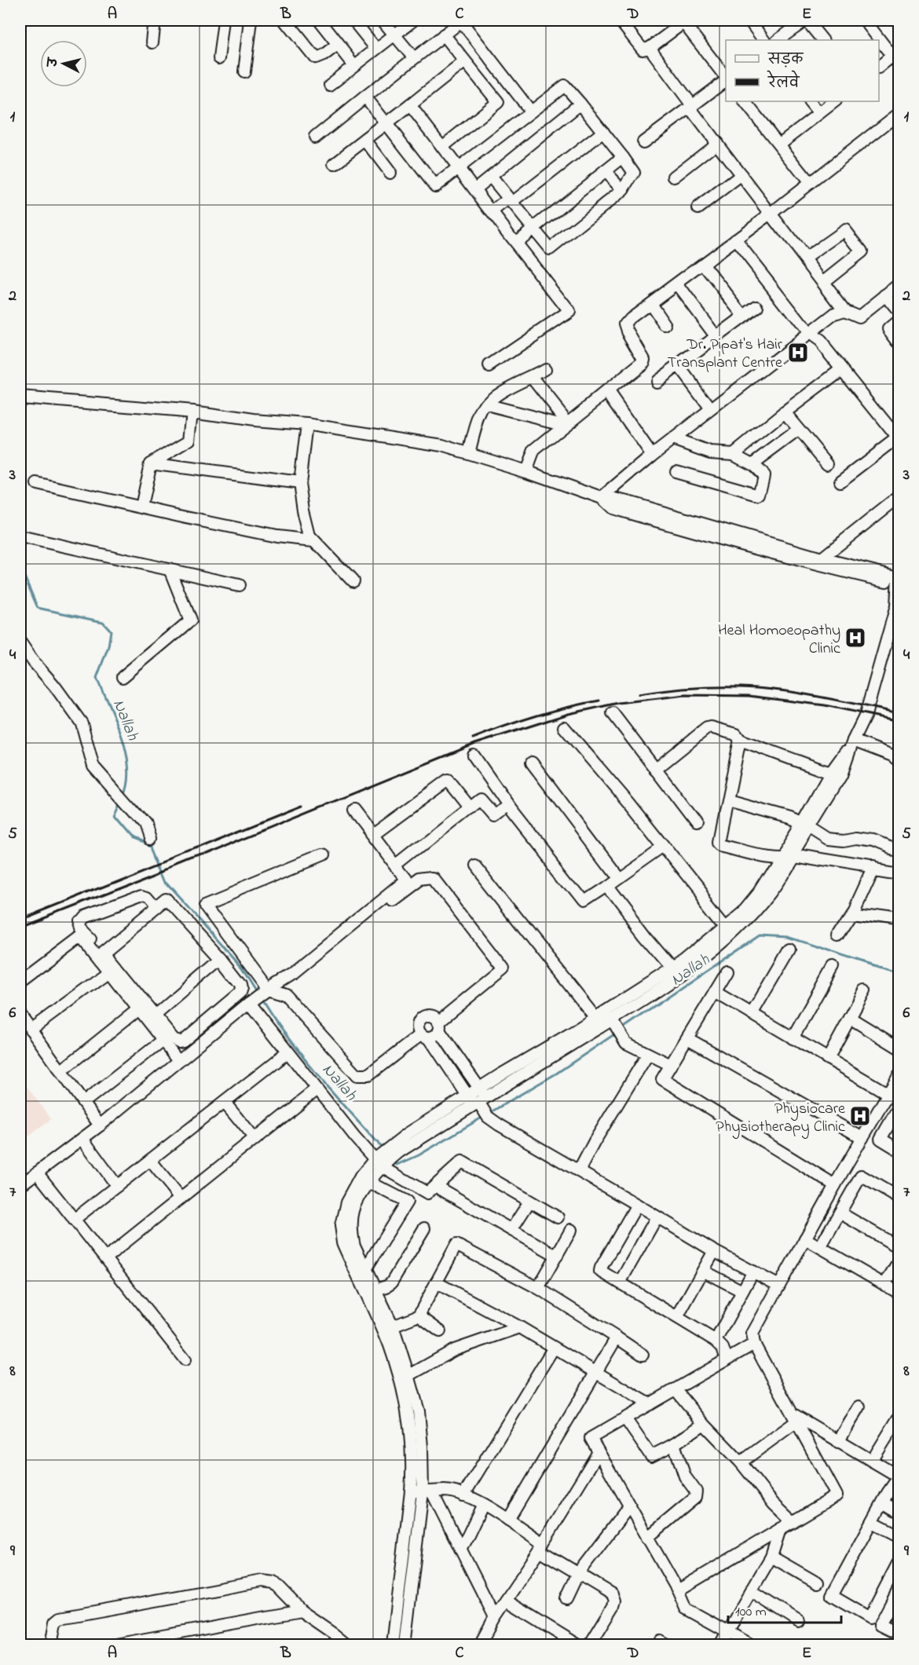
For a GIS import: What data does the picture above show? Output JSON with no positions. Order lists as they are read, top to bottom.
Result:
{
  "water": ["Nallah"],
  "places": {
    "hospital": ["Dr. Pipat's Hair Transplant Centre", "Heal Homoeopathy Clinic", "Physiocare Physiotherapy Clinic"]
  },
  "legend": ["सड़क", "रेलवे"],
  "scale_bar": "100 m",
  "north": "left",
  "grid": {
    "columns": [
      "A",
      "B",
      "C",
      "D",
      "E"
    ],
    "rows": [
      "1",
      "2",
      "3",
      "4",
      "5",
      "6",
      "7",
      "8",
      "9"
    ]
  }
}
